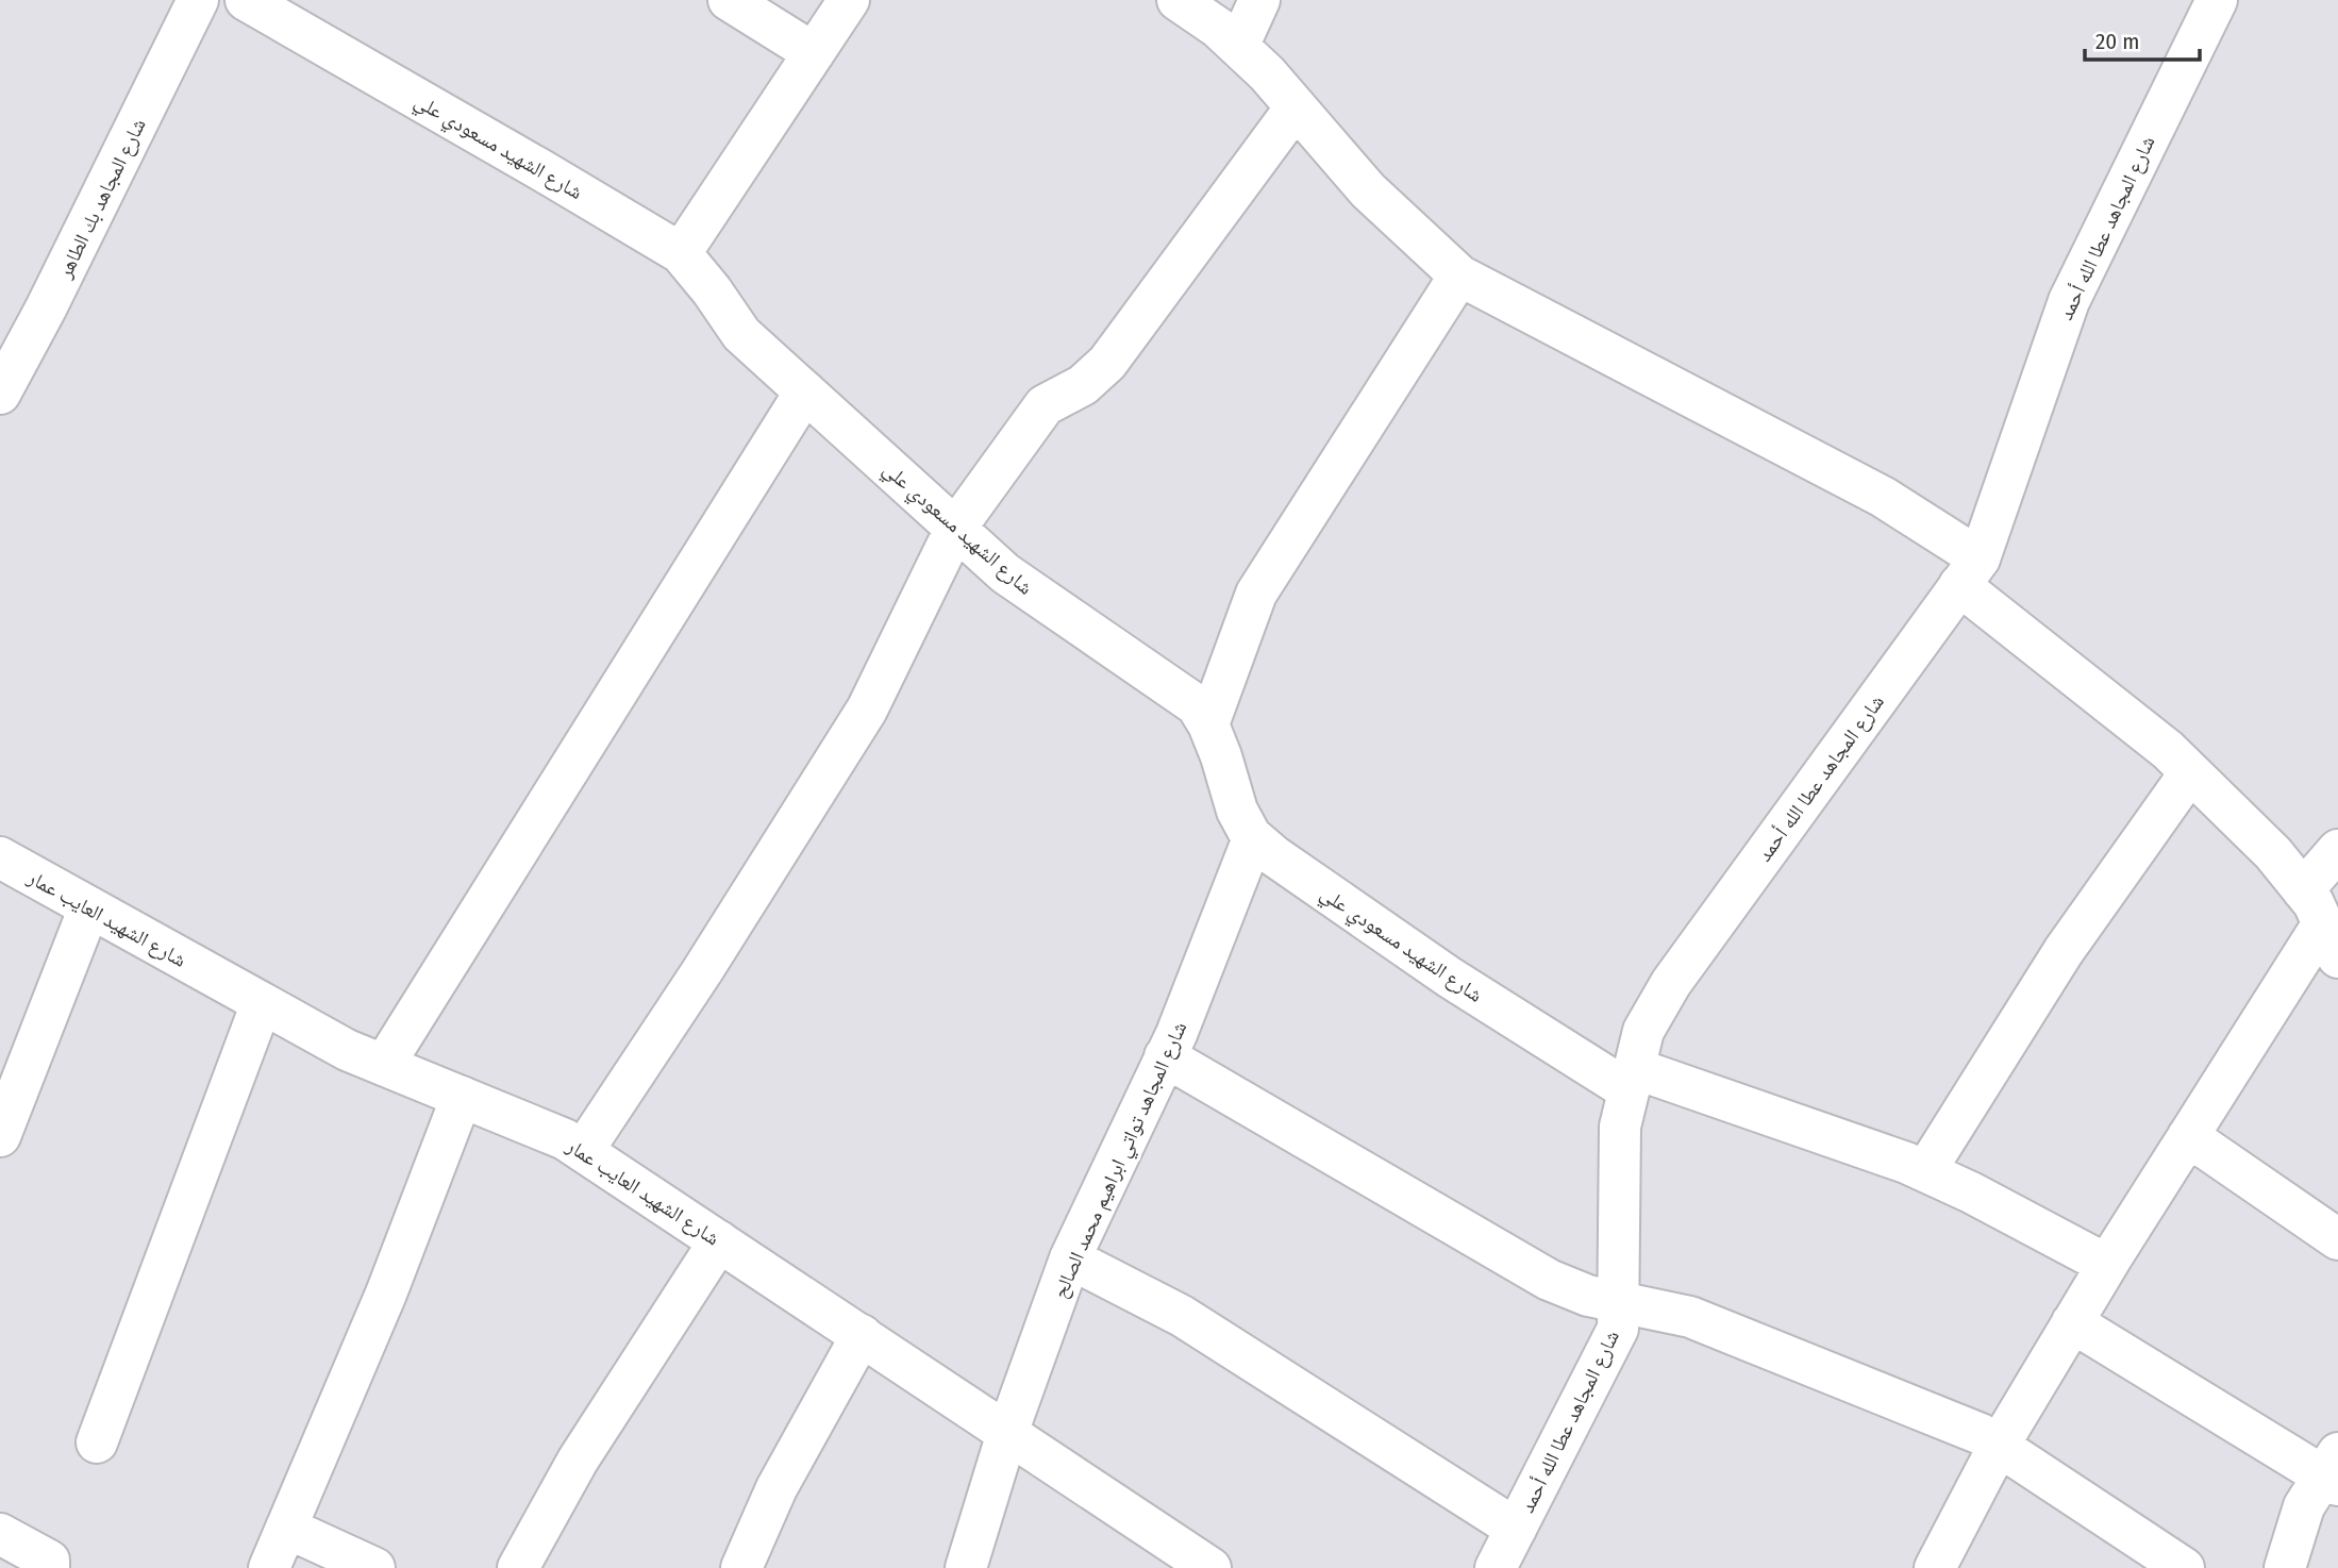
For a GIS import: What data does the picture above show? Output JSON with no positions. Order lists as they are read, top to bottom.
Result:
{
  "streets": {
    "street": [
      "شارع الشهيد مسعودي علي",
      "شارع المجاهد بك الطاهر",
      "شارع المجاهد عطا الله أحمد",
      "شارع الشهيد العايب عمار",
      "شارع المجاهد تواتي ابراهيم محمد الصالح"
    ]
  },
  "crossings": [
    ["شارع الشهيد مسعودي علي", "شارع المجاهد عطا الله أحمد"],
    ["شارع الشهيد مسعودي علي", "شارع المجاهد تواتي ابراهيم محمد الصالح"],
    ["شارع الشهيد العايب عمار", "شارع المجاهد تواتي ابراهيم محمد الصالح"]
  ],
  "scale_bar": "20 m"
}
